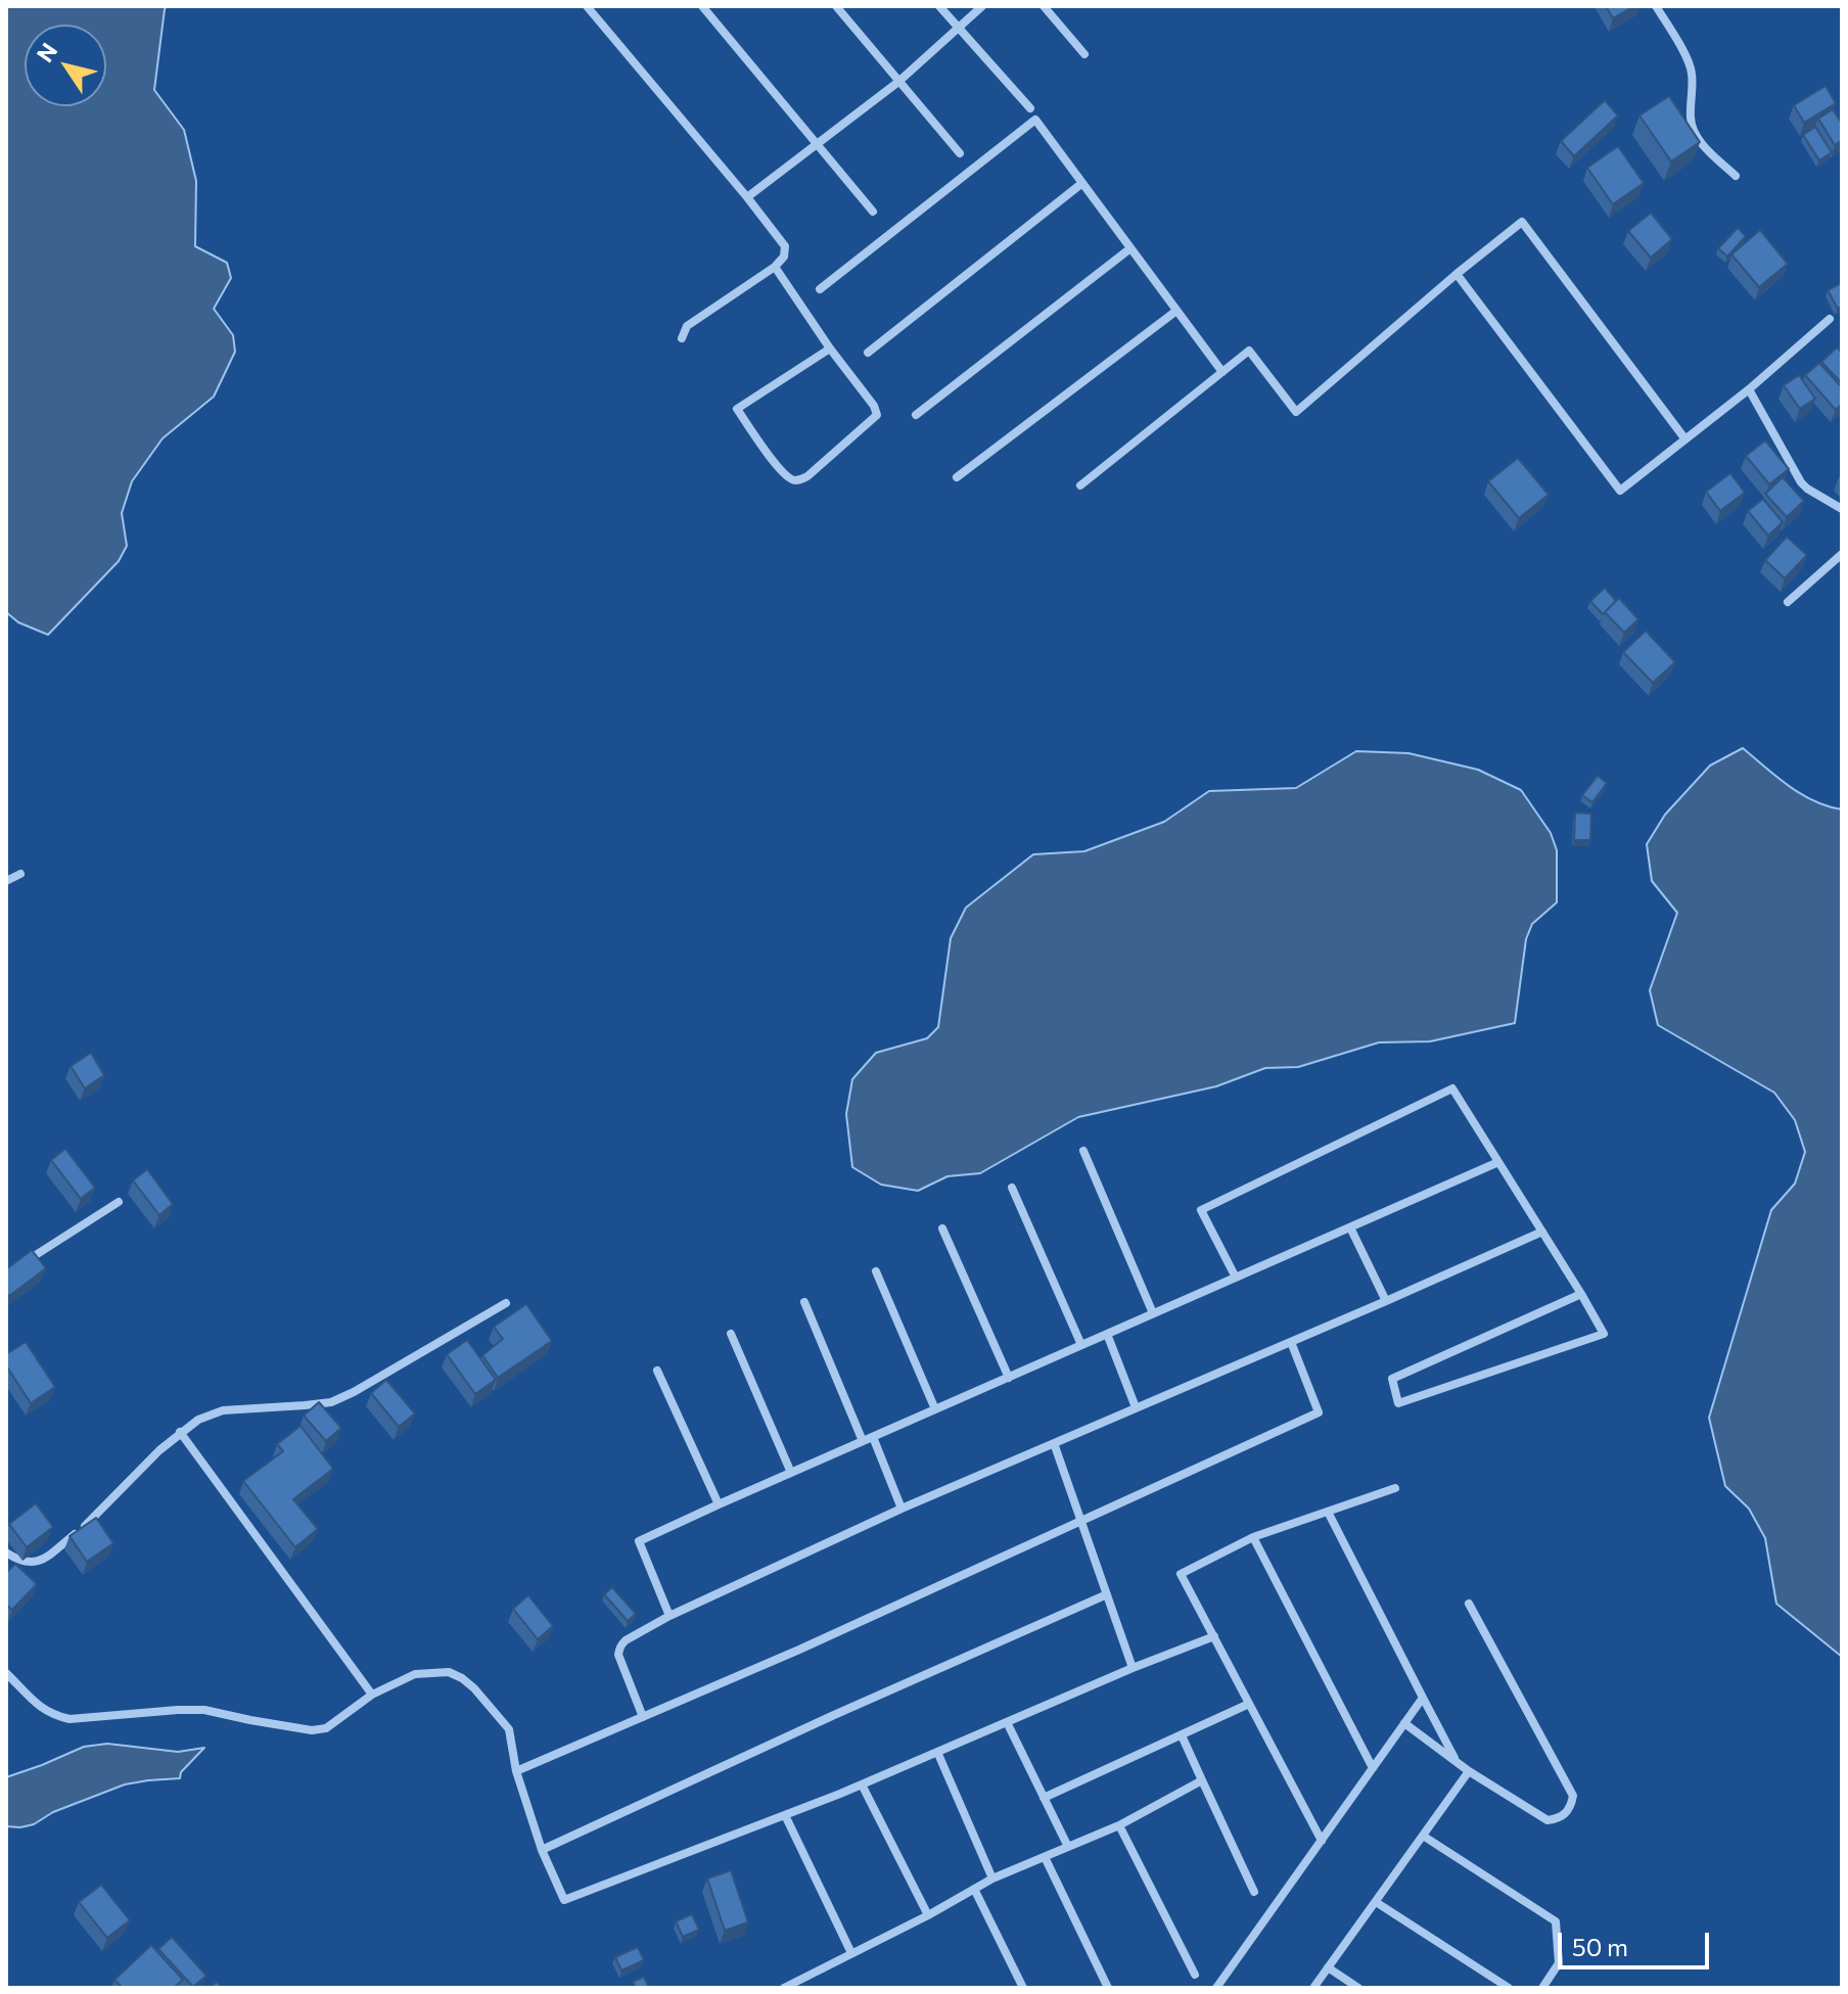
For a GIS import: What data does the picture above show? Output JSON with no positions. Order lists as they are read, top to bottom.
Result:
{
  "scale_bar": "50 m",
  "north": "top left"
}
